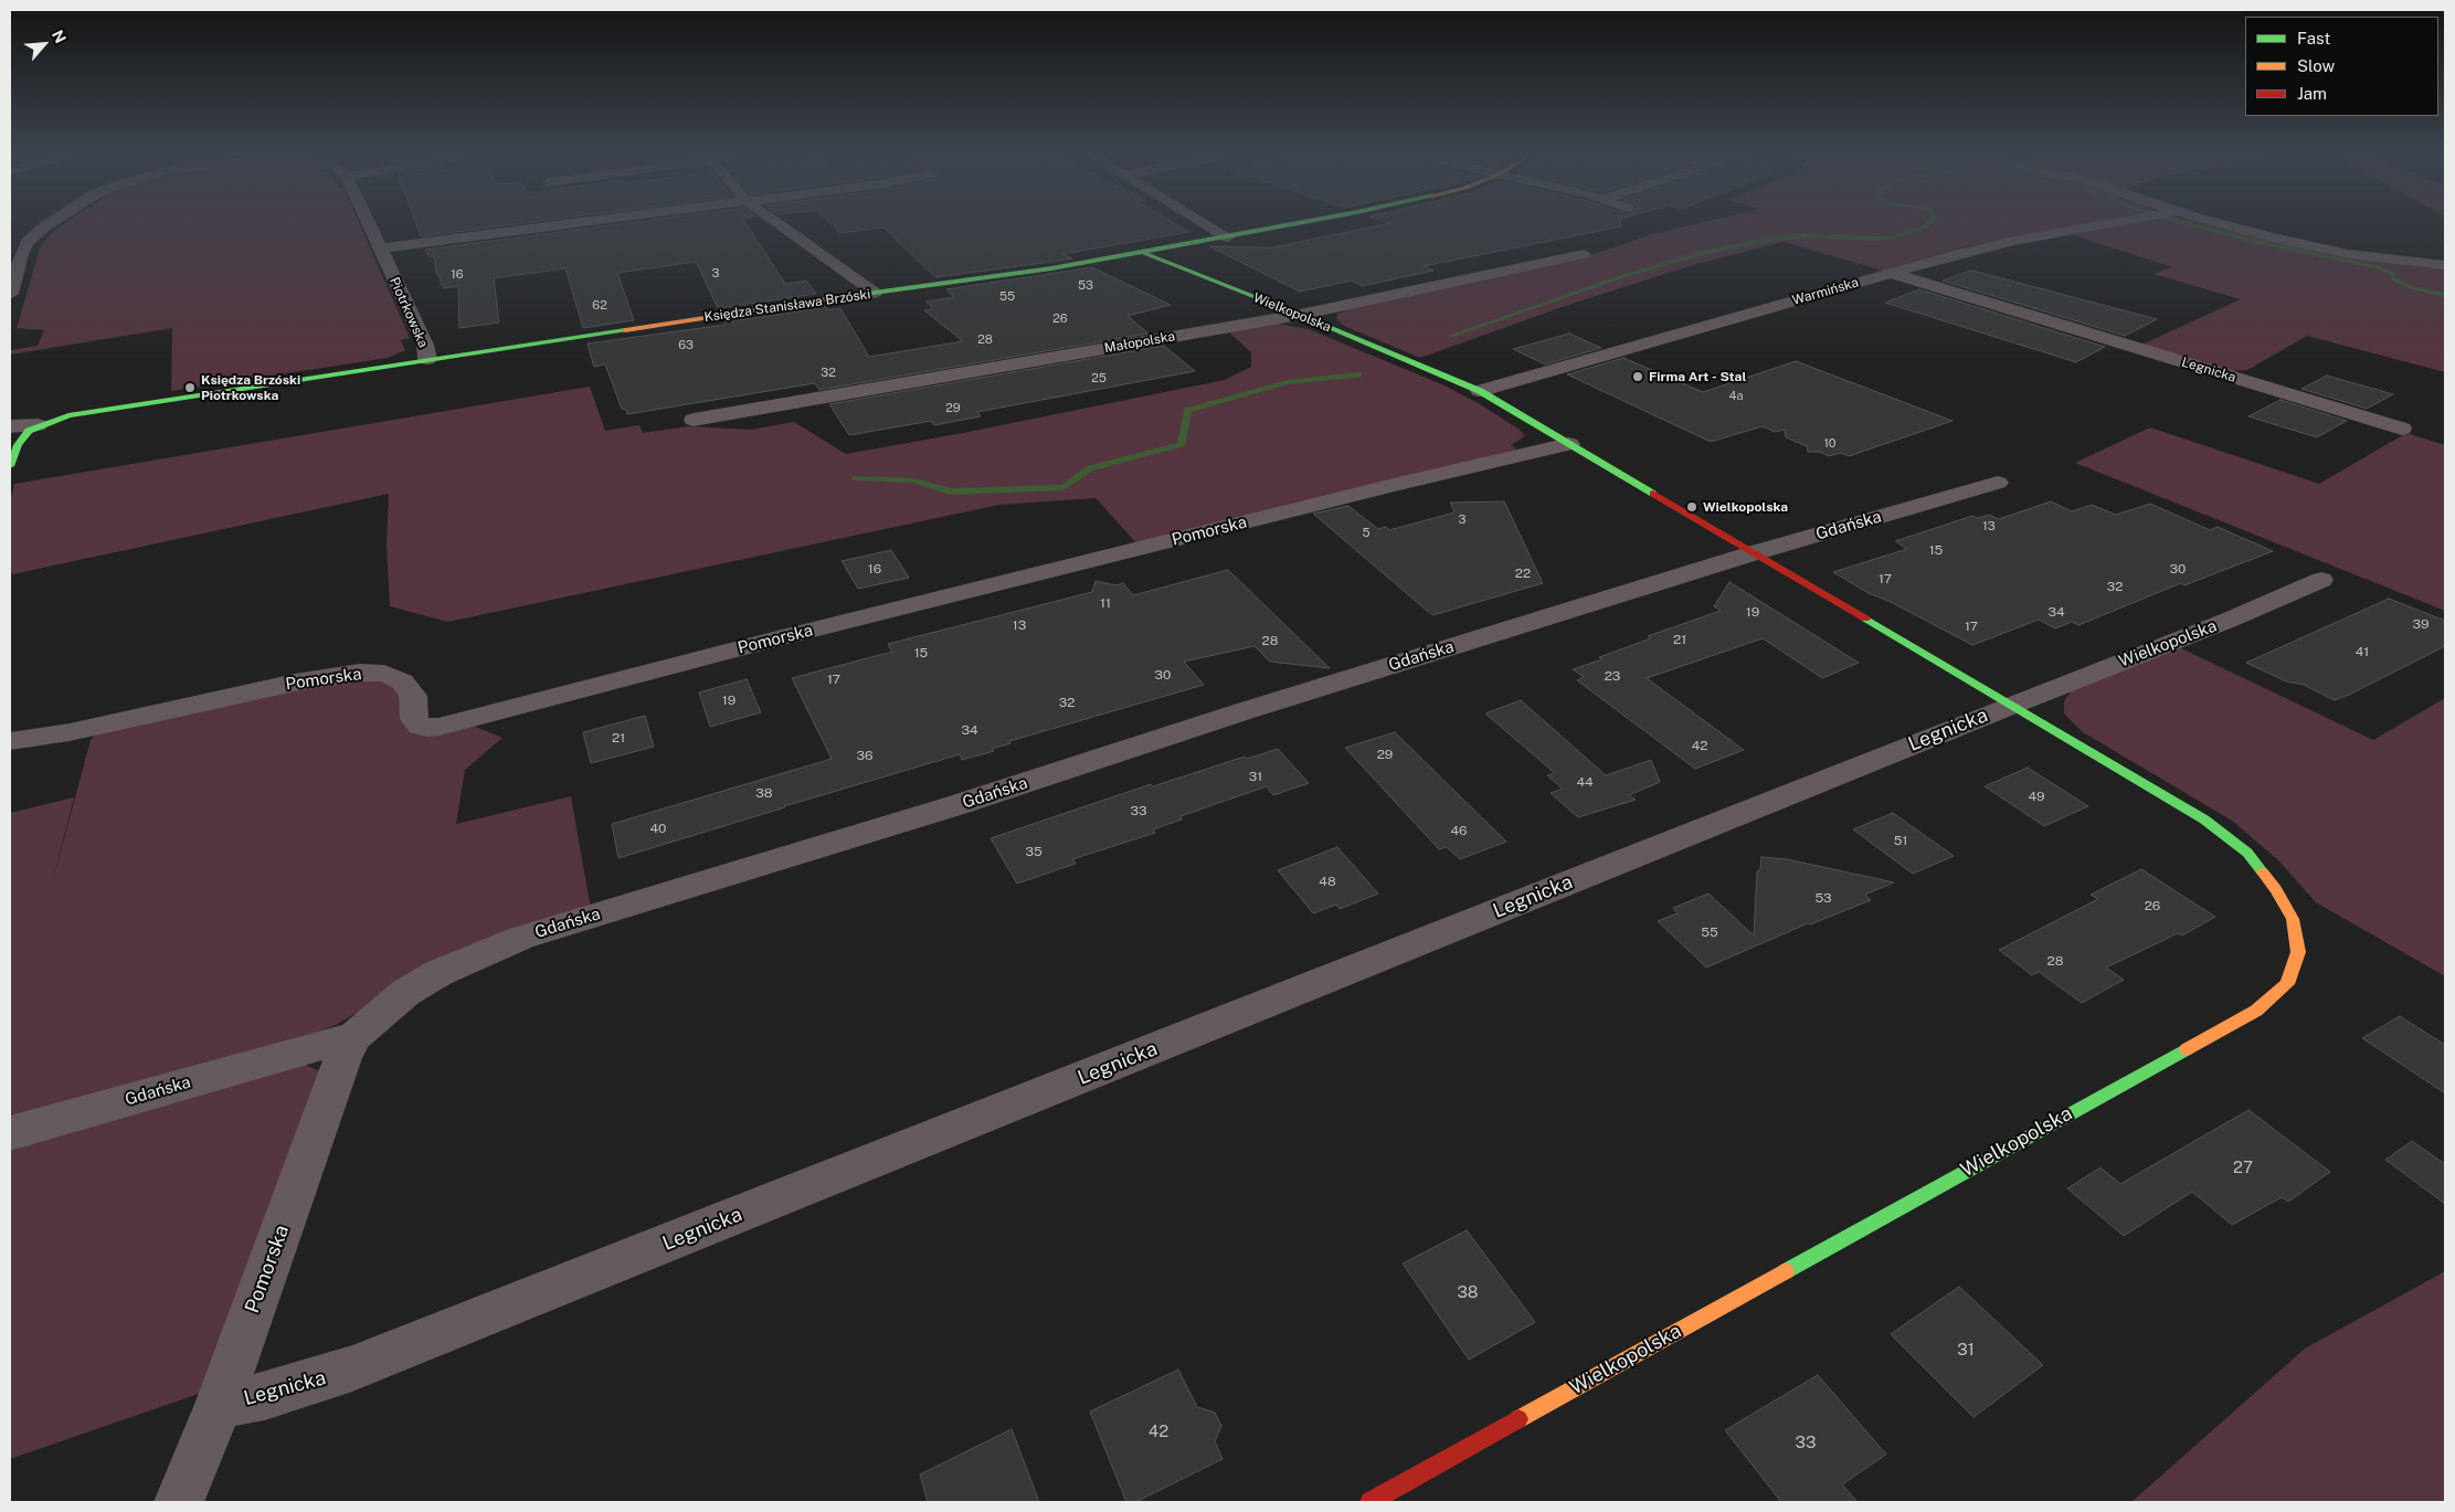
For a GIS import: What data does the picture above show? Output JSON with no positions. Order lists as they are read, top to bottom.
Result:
{
  "streets": {
    "street": [
      "Warmińska",
      "Księdza Stanisława Brzóski",
      "Piotrkowska",
      "Wielkopolska",
      "Małopolska",
      "Legnicka",
      "Gdańska",
      "Pomorska"
    ]
  },
  "crossings": [
    ["Warmińska", "Wielkopolska"],
    ["Warmińska", "Legnicka"],
    ["Księdza Stanisława Brzóski", "Piotrkowska"],
    ["Księdza Stanisława Brzóski", "Wielkopolska"],
    ["Wielkopolska", "Małopolska"],
    ["Wielkopolska", "Legnicka"],
    ["Wielkopolska", "Gdańska"],
    ["Wielkopolska", "Pomorska"],
    ["Legnicka", "Pomorska"],
    ["Gdańska", "Pomorska"]
  ],
  "places": ["Firma Art - Stal", "Księdza Brzóski Piotrkowska", "Wielkopolska"],
  "house_numbers": [
    "3",
    "16",
    "53",
    "55",
    "62",
    "26",
    "28",
    "63",
    "32",
    "25",
    "4a",
    "29",
    "10",
    "3",
    "13",
    "5",
    "15",
    "16",
    "30",
    "22",
    "17",
    "32",
    "11",
    "19",
    "34",
    "39",
    "13",
    "17",
    "21",
    "28",
    "41",
    "15",
    "30",
    "23",
    "17",
    "19",
    "32",
    "34",
    "21",
    "42",
    "29",
    "36",
    "31",
    "44",
    "38",
    "49",
    "33",
    "40",
    "46",
    "51",
    "35",
    "48",
    "53",
    "26",
    "55",
    "28",
    "27",
    "38",
    "31",
    "42",
    "33"
  ],
  "legend": ["Fast", "Slow", "Jam"],
  "north": "top right"
}
